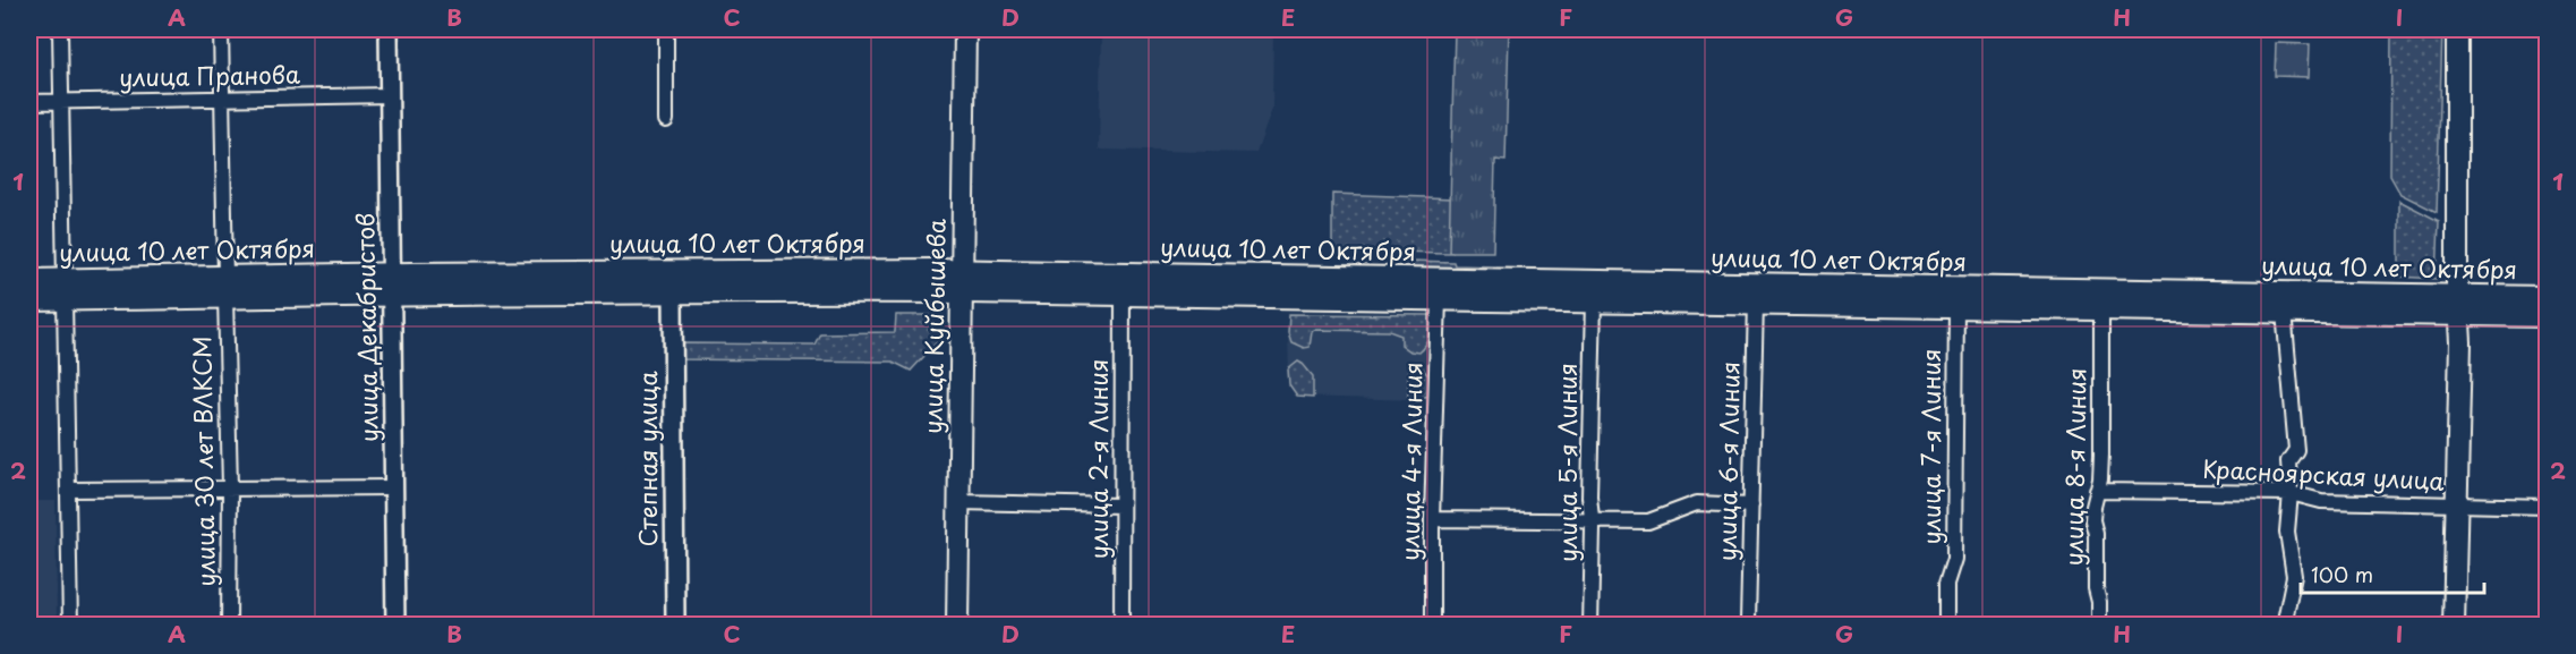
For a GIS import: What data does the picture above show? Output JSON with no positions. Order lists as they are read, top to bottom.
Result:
{
  "streets": {
    "main road": ["улица 10 лет Октября", "улица Куйбышева"],
    "street": [
      "улица Пранова",
      "улица Декабристов",
      "улица 7-я Линия",
      "Степная улица",
      "улица 2-я Линия",
      "улица 30 лет ВЛКСМ",
      "улица 4-я Линия",
      "улица 6-я Линия",
      "улица 5-я Линия",
      "улица 8-я Линия",
      "Красноярская улица"
    ]
  },
  "crossings": [
    ["улица Пранова", "улица Декабристов"],
    ["улица Пранова", "улица 30 лет ВЛКСМ"],
    ["улица 10 лет Октября", "улица Куйбышева"],
    ["улица 10 лет Октября", "улица Декабристов"],
    ["улица 10 лет Октября", "улица 7-я Линия"],
    ["улица 10 лет Октября", "Степная улица"],
    ["улица 10 лет Октября", "улица 2-я Линия"],
    ["улица 10 лет Октября", "улица 30 лет ВЛКСМ"],
    ["улица 10 лет Октября", "улица 4-я Линия"],
    ["улица 10 лет Октября", "улица 6-я Линия"],
    ["улица 10 лет Октября", "улица 5-я Линия"],
    ["улица 10 лет Октября", "улица 8-я Линия"],
    ["улица 8-я Линия", "Красноярская улица"]
  ],
  "scale_bar": "100 m",
  "grid": {
    "columns": [
      "A",
      "B",
      "C",
      "D",
      "E",
      "F",
      "G",
      "H",
      "I"
    ],
    "rows": ["1", "2"]
  }
}
